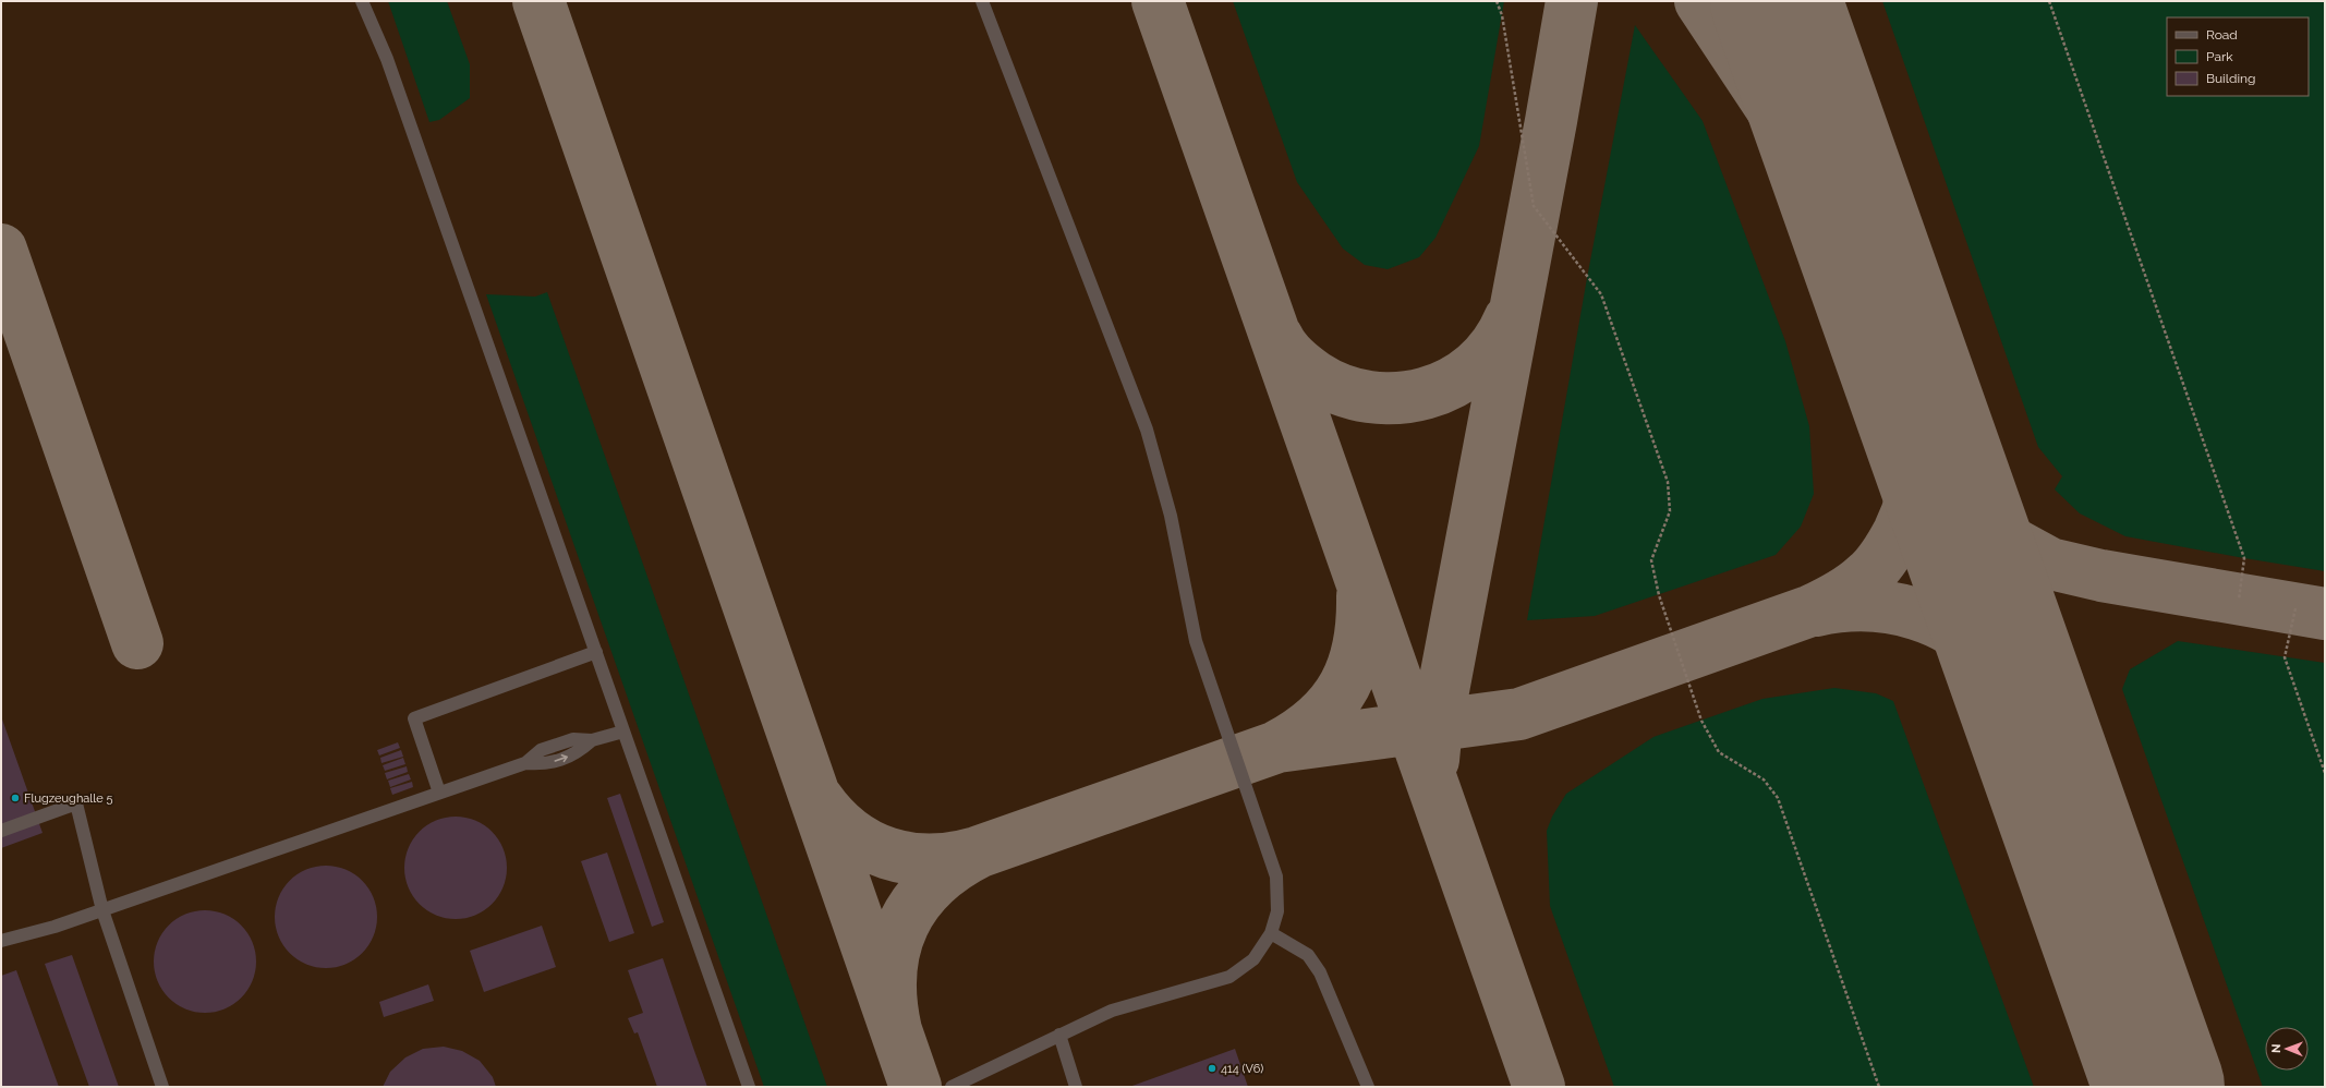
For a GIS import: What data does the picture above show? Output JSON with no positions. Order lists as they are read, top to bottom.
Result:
{
  "places": ["Flugzeughalle 5", "414 (V6)"],
  "legend": ["Road", "Park", "Building"],
  "north": "left"
}
